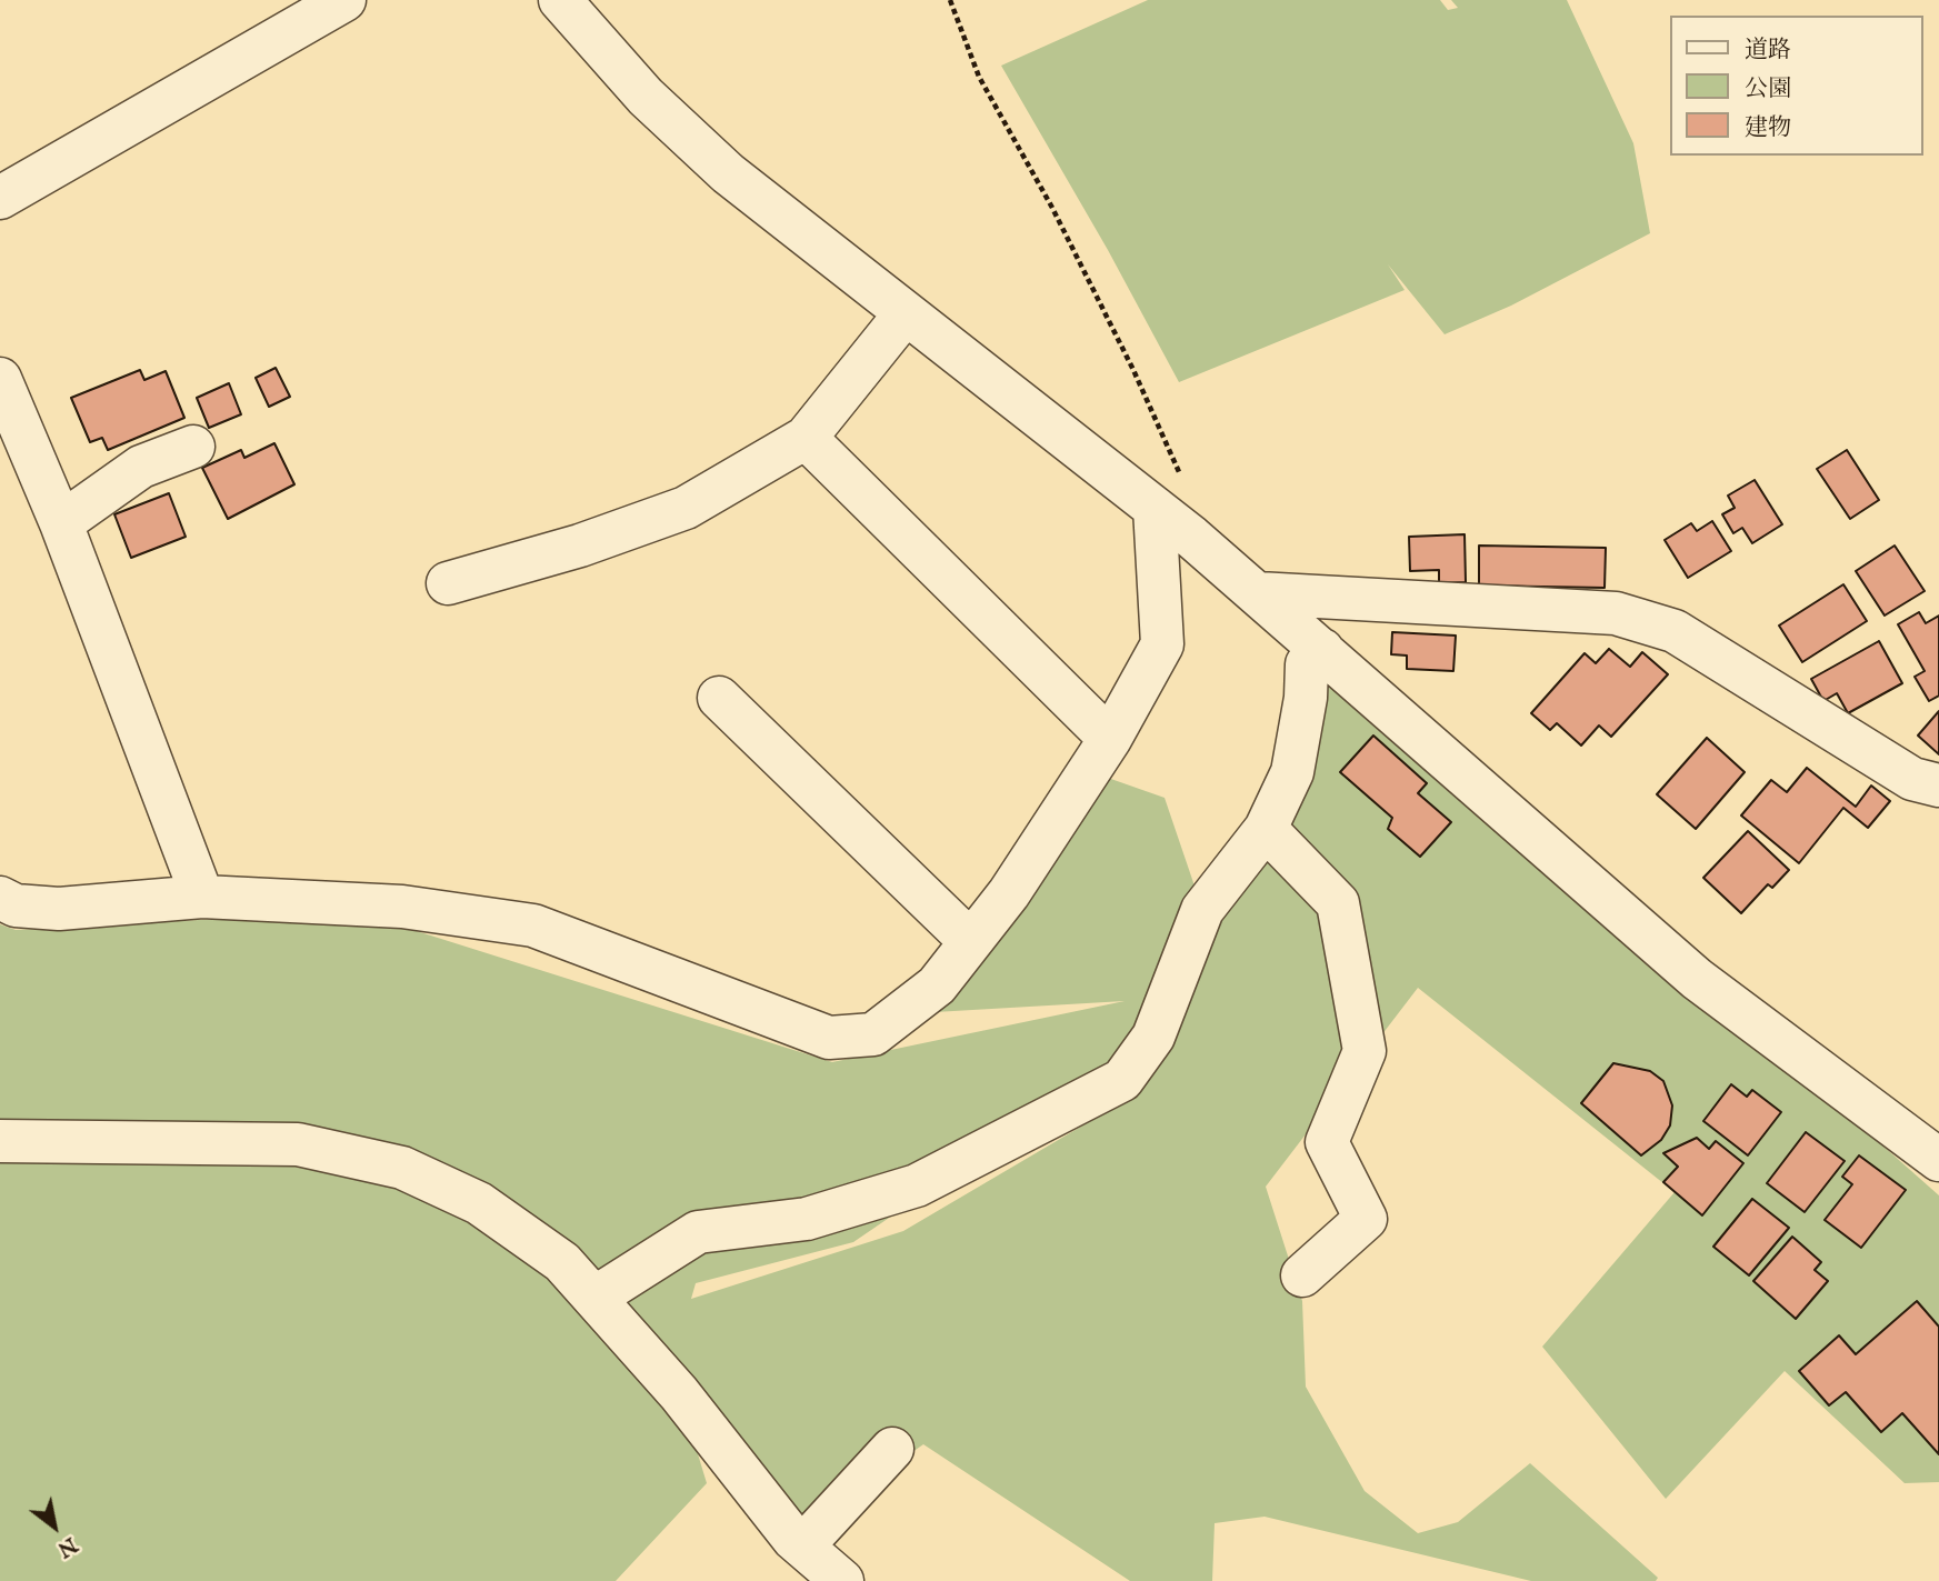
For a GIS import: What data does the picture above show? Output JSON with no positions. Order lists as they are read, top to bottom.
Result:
{
  "legend": ["道路", "公園", "建物"],
  "north": "bottom right"
}
